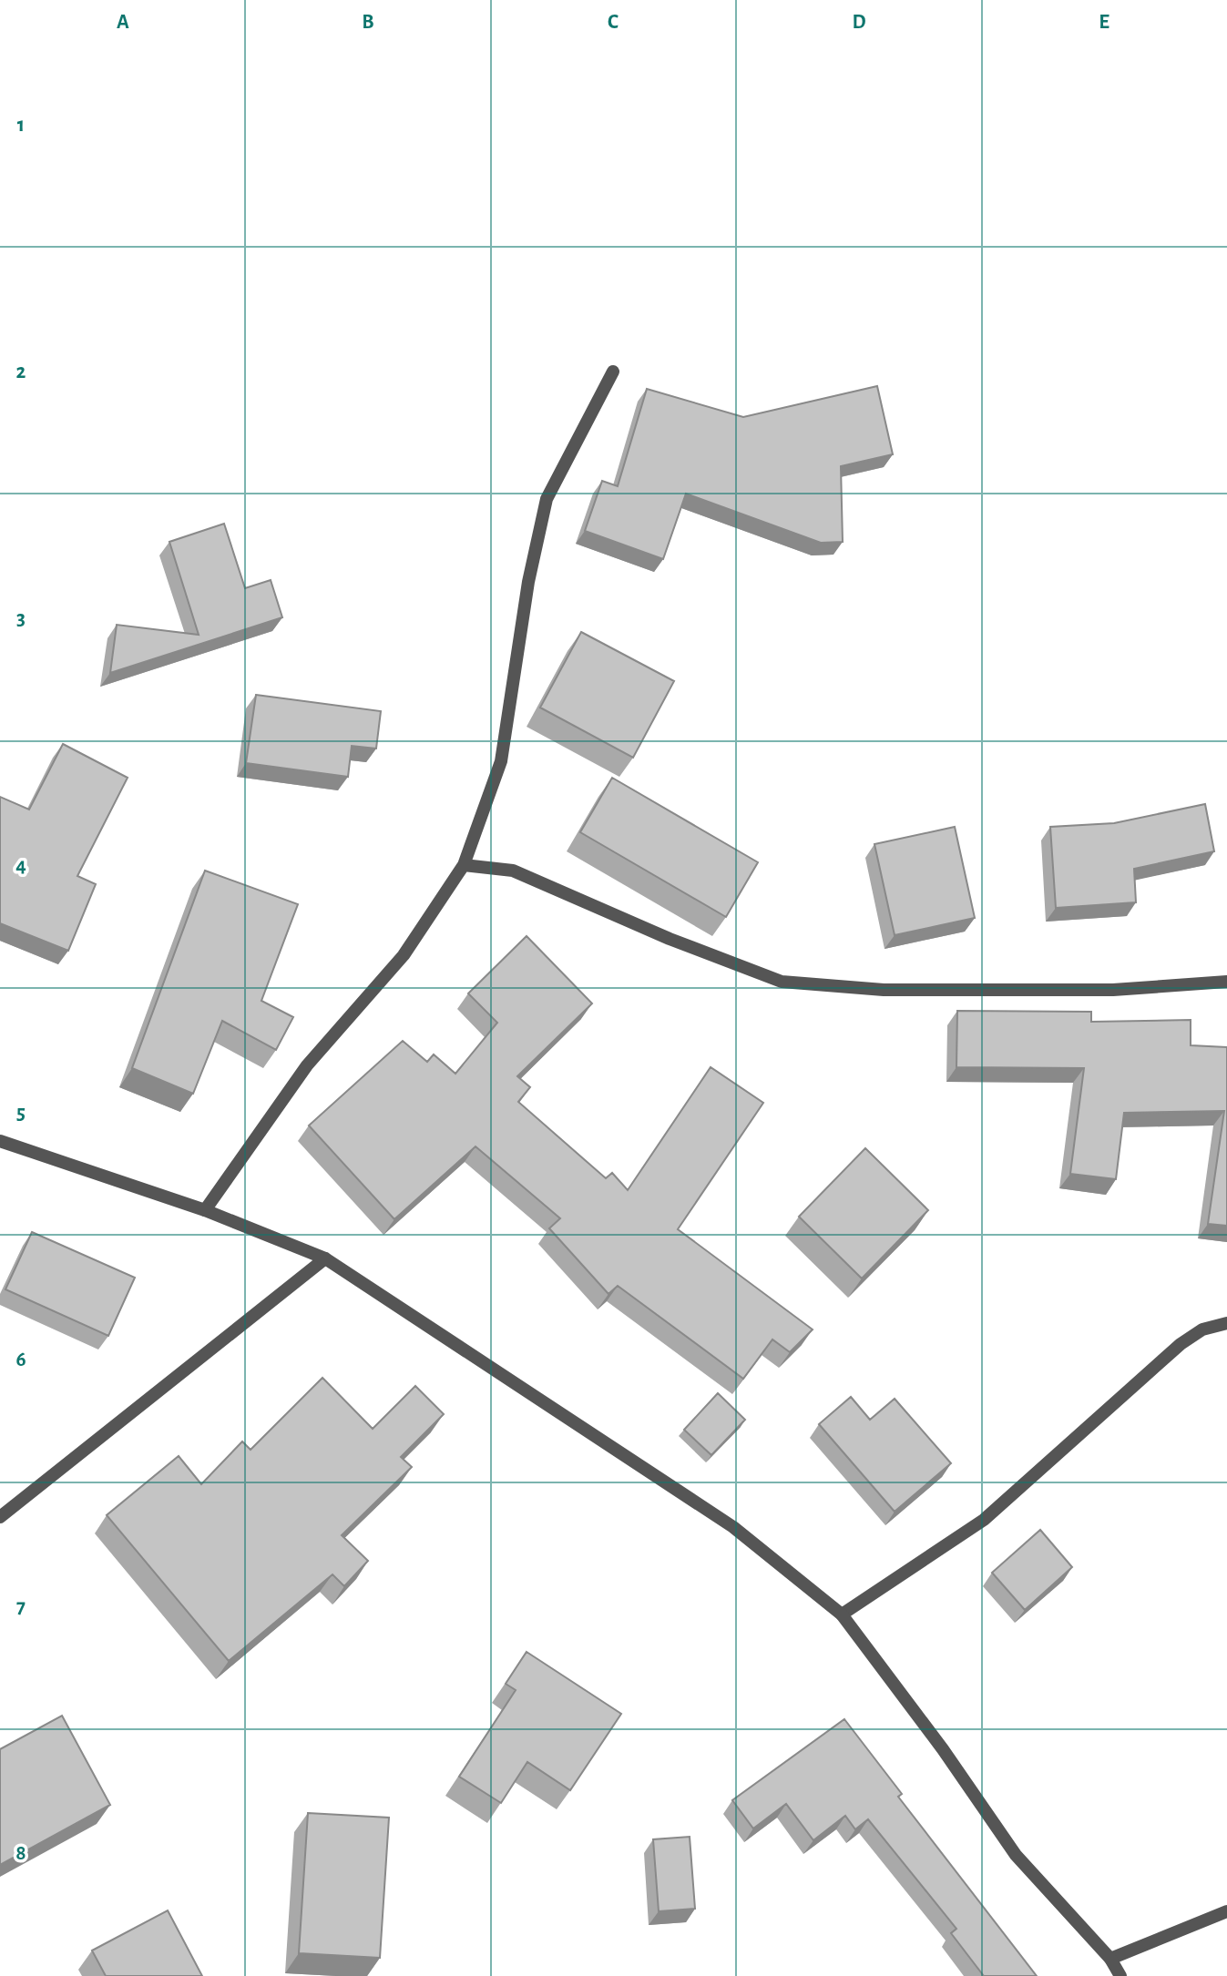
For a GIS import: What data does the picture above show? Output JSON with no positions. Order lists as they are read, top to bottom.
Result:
{
  "grid": {
    "columns": [
      "A",
      "B",
      "C",
      "D",
      "E"
    ],
    "rows": [
      "1",
      "2",
      "3",
      "4",
      "5",
      "6",
      "7",
      "8"
    ]
  }
}
